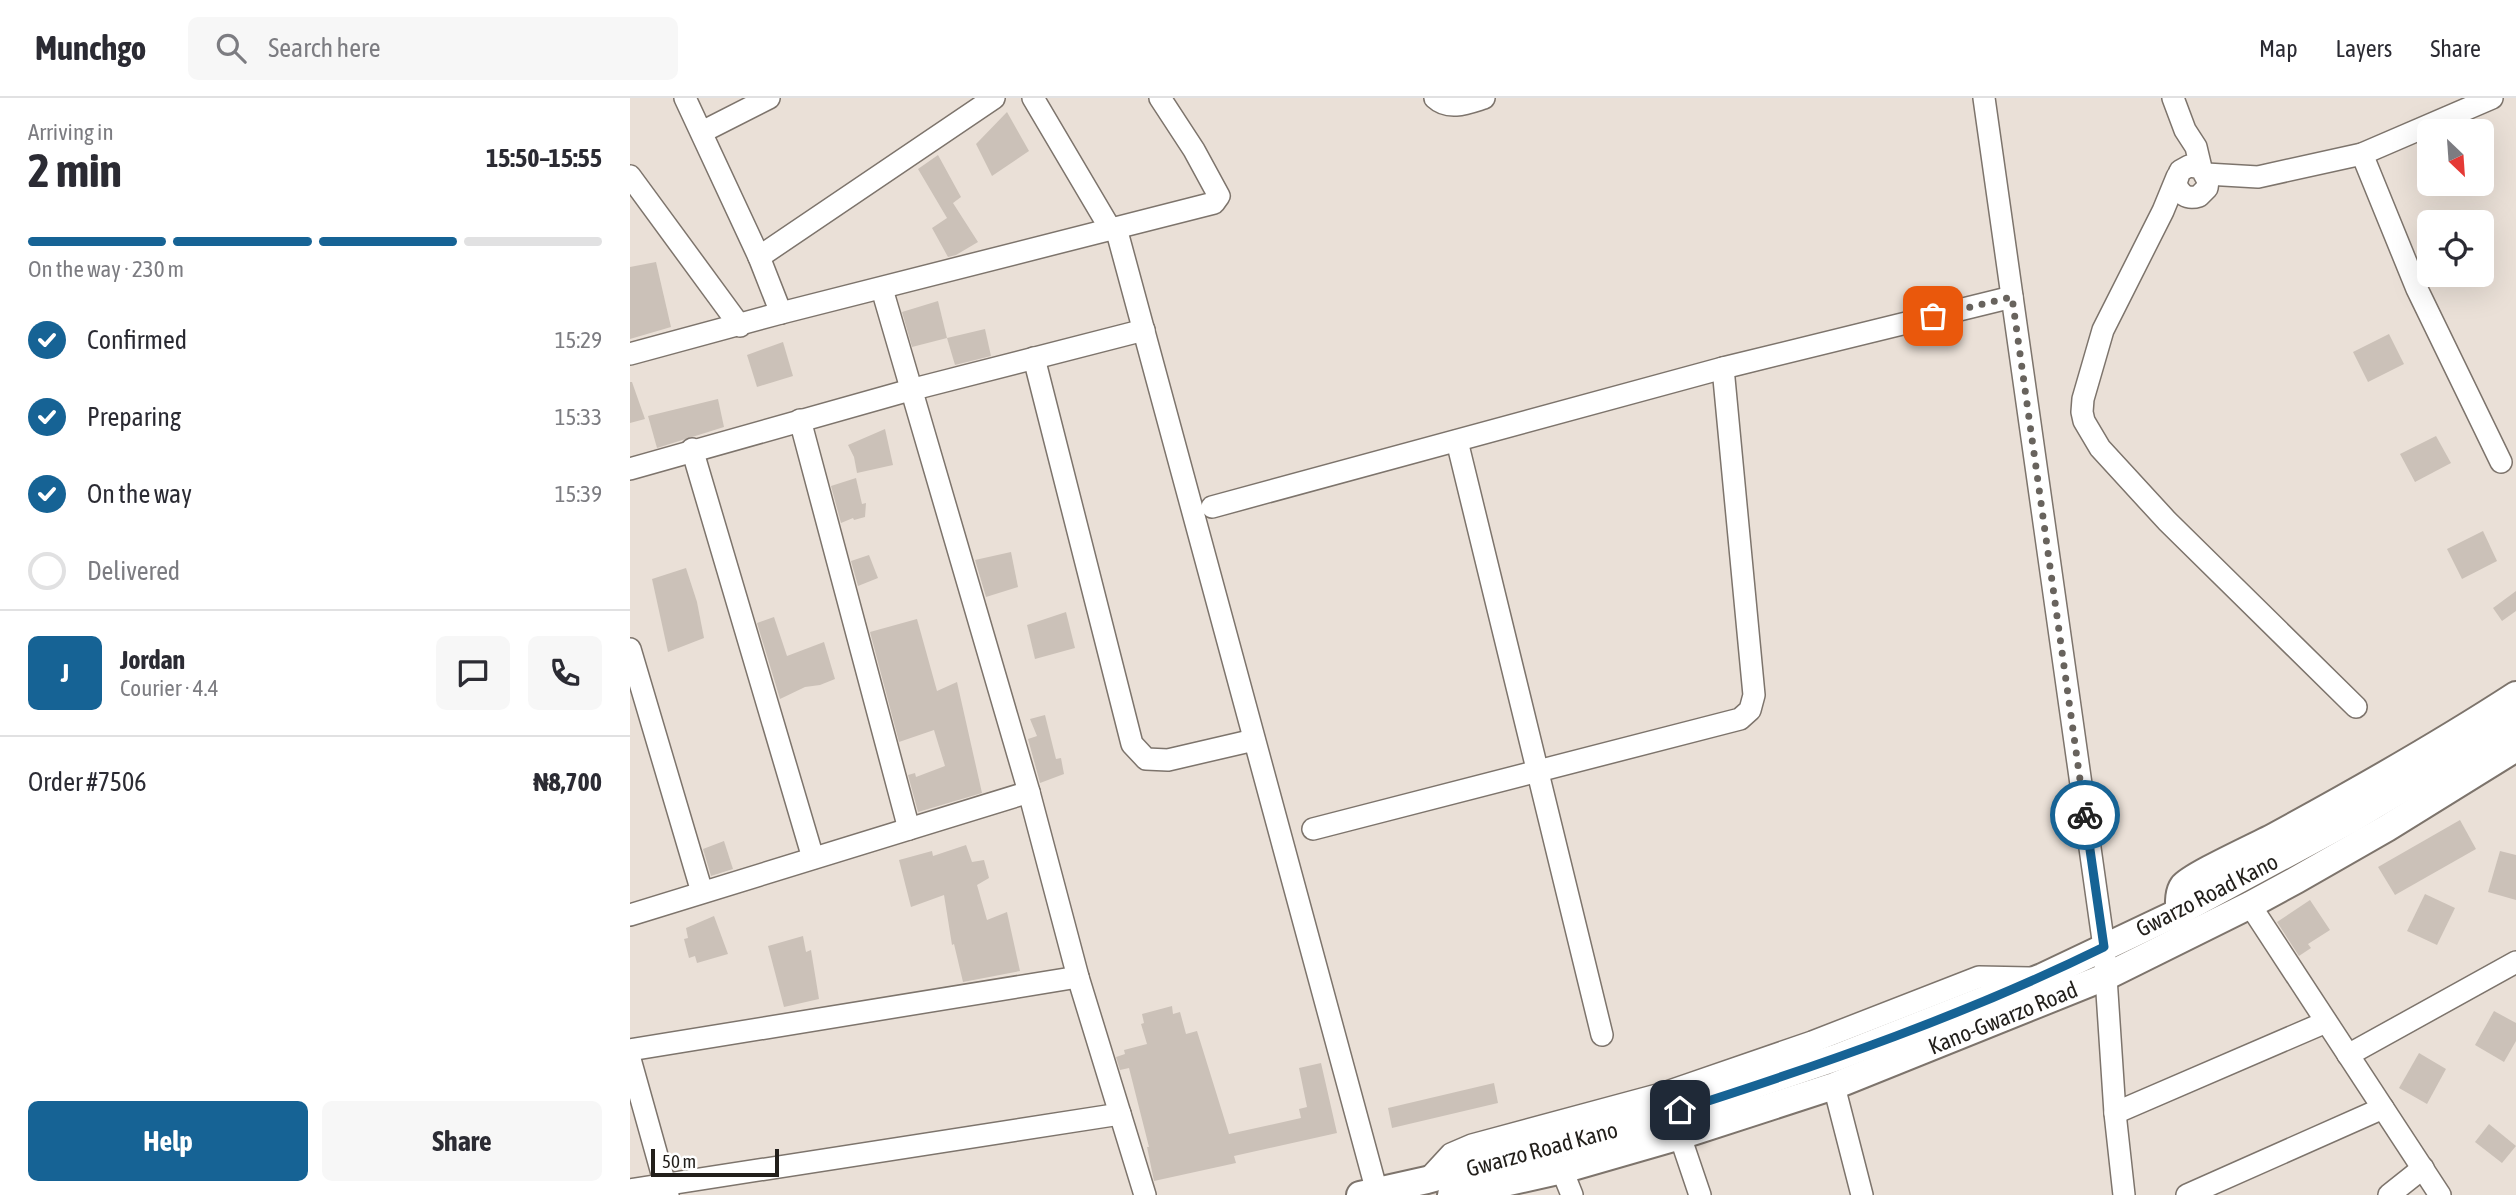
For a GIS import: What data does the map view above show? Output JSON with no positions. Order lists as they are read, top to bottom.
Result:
{
  "streets": {
    "main road": ["Gwarzo Road Kano", "Kano-Gwarzo Road"]
  },
  "scale_bar": "50 m",
  "north": "bottom right",
  "page": {
    "header": "Munchgo",
    "search": "Search here",
    "nav": ["Map", "Layers", "Share"],
    "heading": ["2 min", "Arriving in", "15:50–15:55"],
    "panel": [
      "Jordan",
      "Courier · 4.4",
      "Order #7506",
      "₦8,700"
    ],
    "bar": "On the way · 230 m",
    "list": [
      ["Confirmed", "15:29"],
      ["Preparing", "15:33"],
      ["On the way", "15:39"],
      "Delivered"
    ],
    "round": "J",
    "buttons": ["Help", "Share"],
    "scale": "50 m"
  }
}
